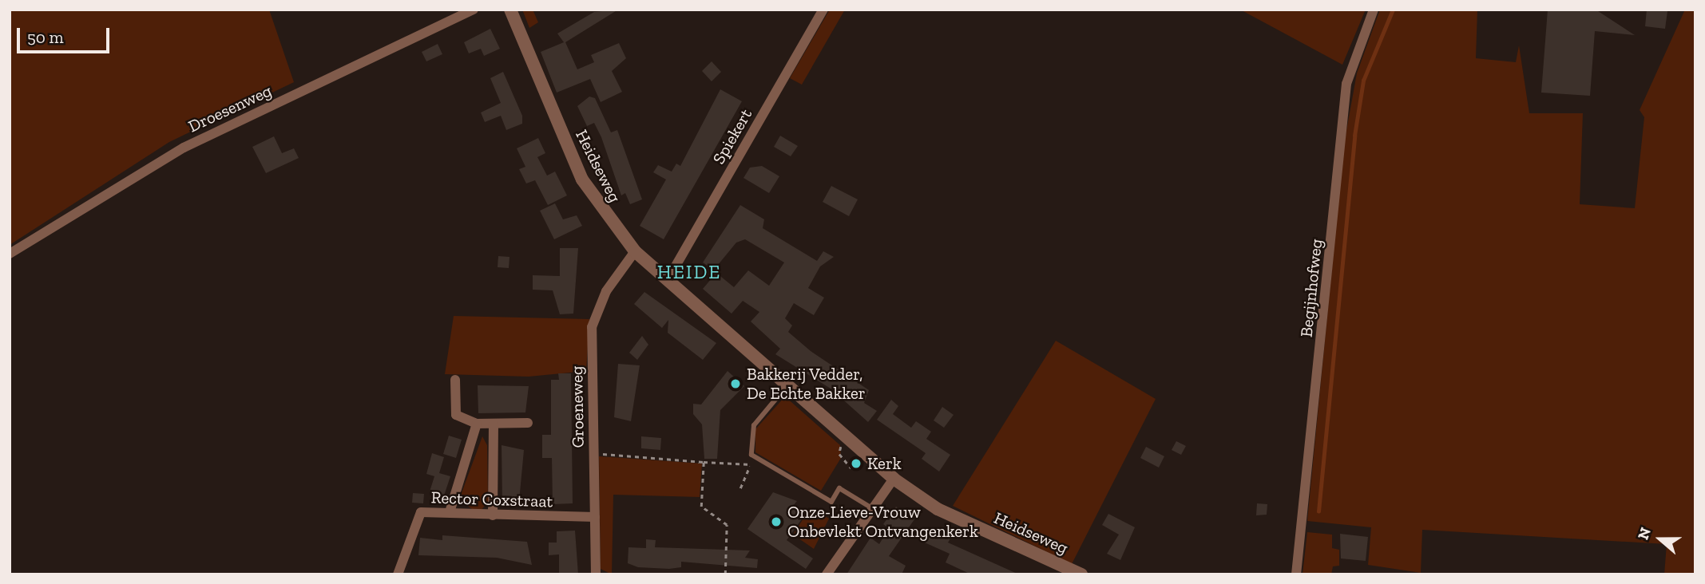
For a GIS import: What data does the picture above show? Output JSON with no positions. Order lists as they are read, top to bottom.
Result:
{
  "streets": {
    "street": [
      "Droesenweg",
      "Spiekert",
      "Heidseweg",
      "Begijnhofweg",
      "Groeneweg",
      "Rector Coxstraat"
    ]
  },
  "crossings": [
    ["Spiekert", "Heidseweg"],
    ["Heidseweg", "Groeneweg"],
    ["Groeneweg", "Rector Coxstraat"]
  ],
  "districts": ["HEIDE"],
  "places": ["Bakkerij Vedder, De Echte Bakker", "Kerk", "Onze-Lieve-Vrouw Onbevlekt Ontvangenkerk"],
  "scale_bar": "50 m",
  "north": "left"
}
